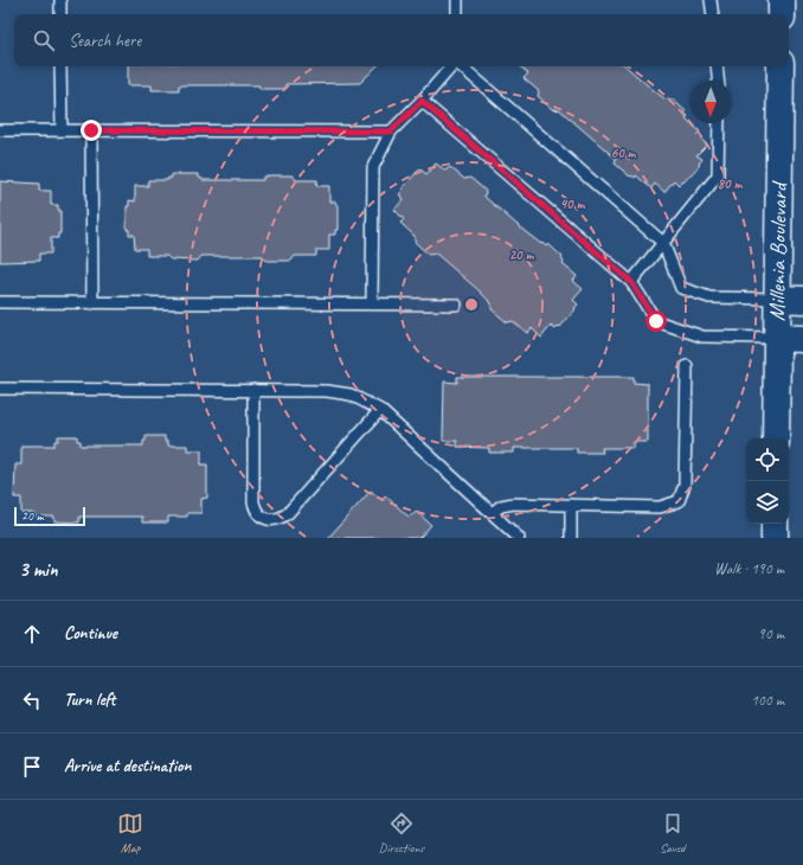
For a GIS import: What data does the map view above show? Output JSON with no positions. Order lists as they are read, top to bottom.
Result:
{
  "streets": {
    "street": ["Millenia Boulevard"]
  },
  "scale_bar": "20 m",
  "north": "bottom",
  "page": {
    "search": "Search here",
    "scale": "20 m",
    "heading": ["3 min", "Walk · 190 m"],
    "list": [
      ["Continue", "90 m"],
      ["Turn left", "100 m"],
      "Arrive at destination"
    ],
    "nav": ["Map", "Directions", "Saved"]
  },
  "rings": [
    "60 m",
    "80 m",
    "40 m",
    "20 m"
  ]
}
